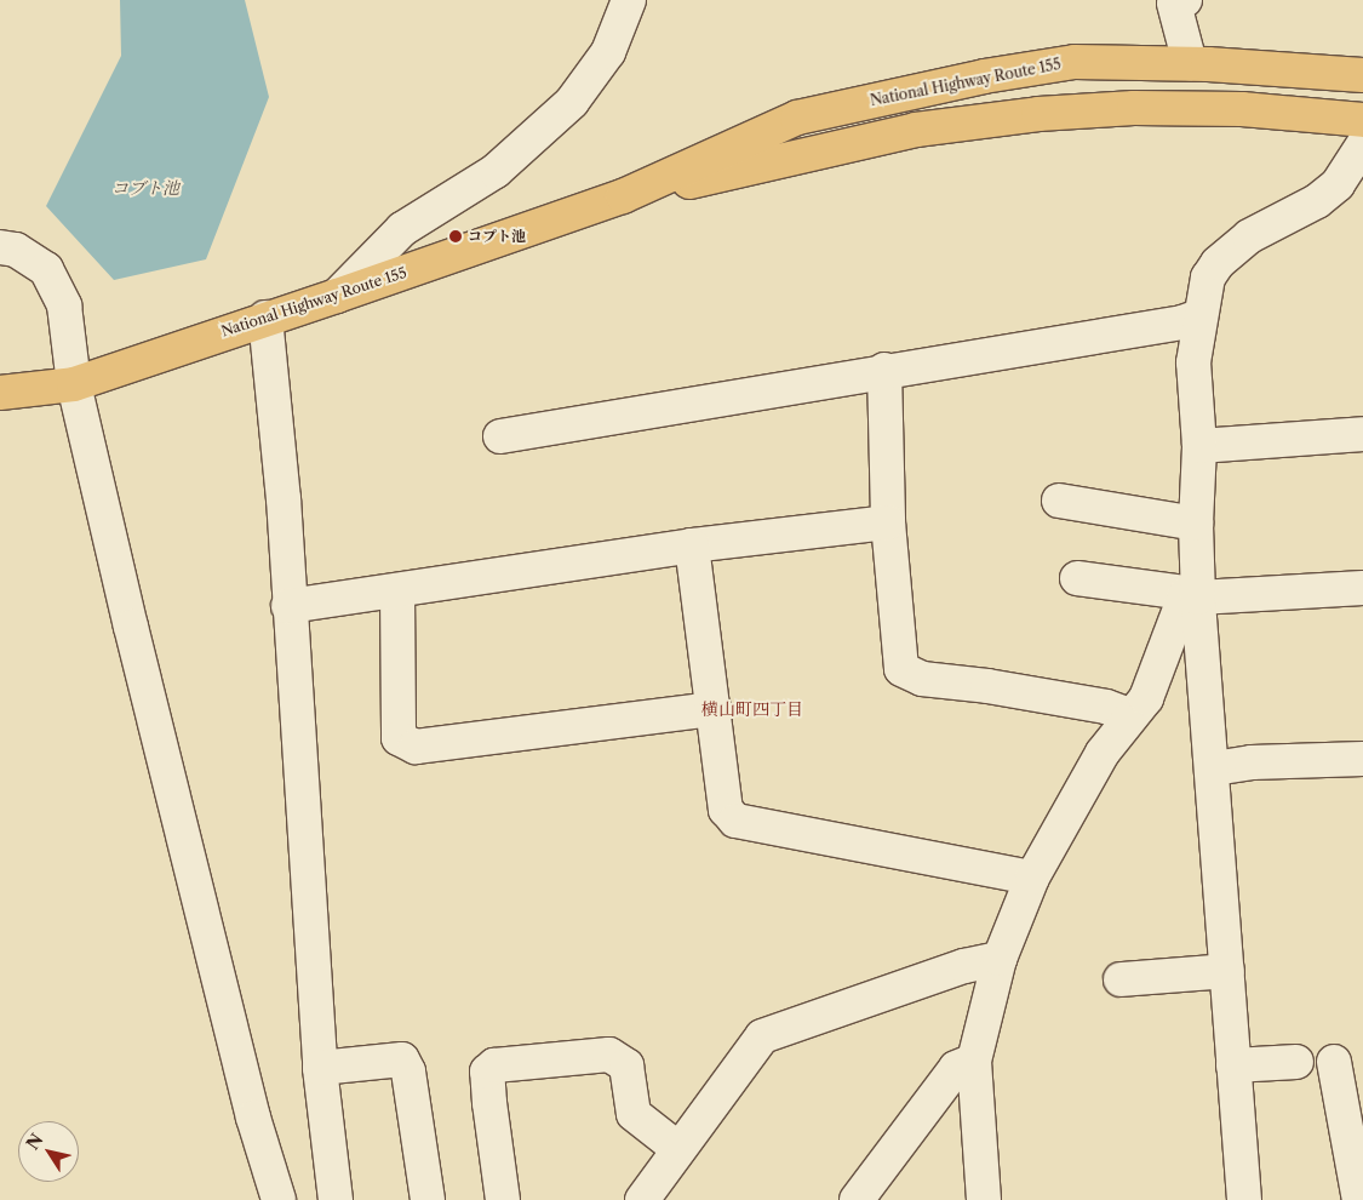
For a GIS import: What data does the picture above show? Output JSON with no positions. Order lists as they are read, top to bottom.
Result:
{
  "streets": {
    "highway": ["National Highway Route 155"]
  },
  "districts": ["横山町四丁目"],
  "water": ["コブト池"],
  "places": ["コプト池"],
  "north": "top left"
}
